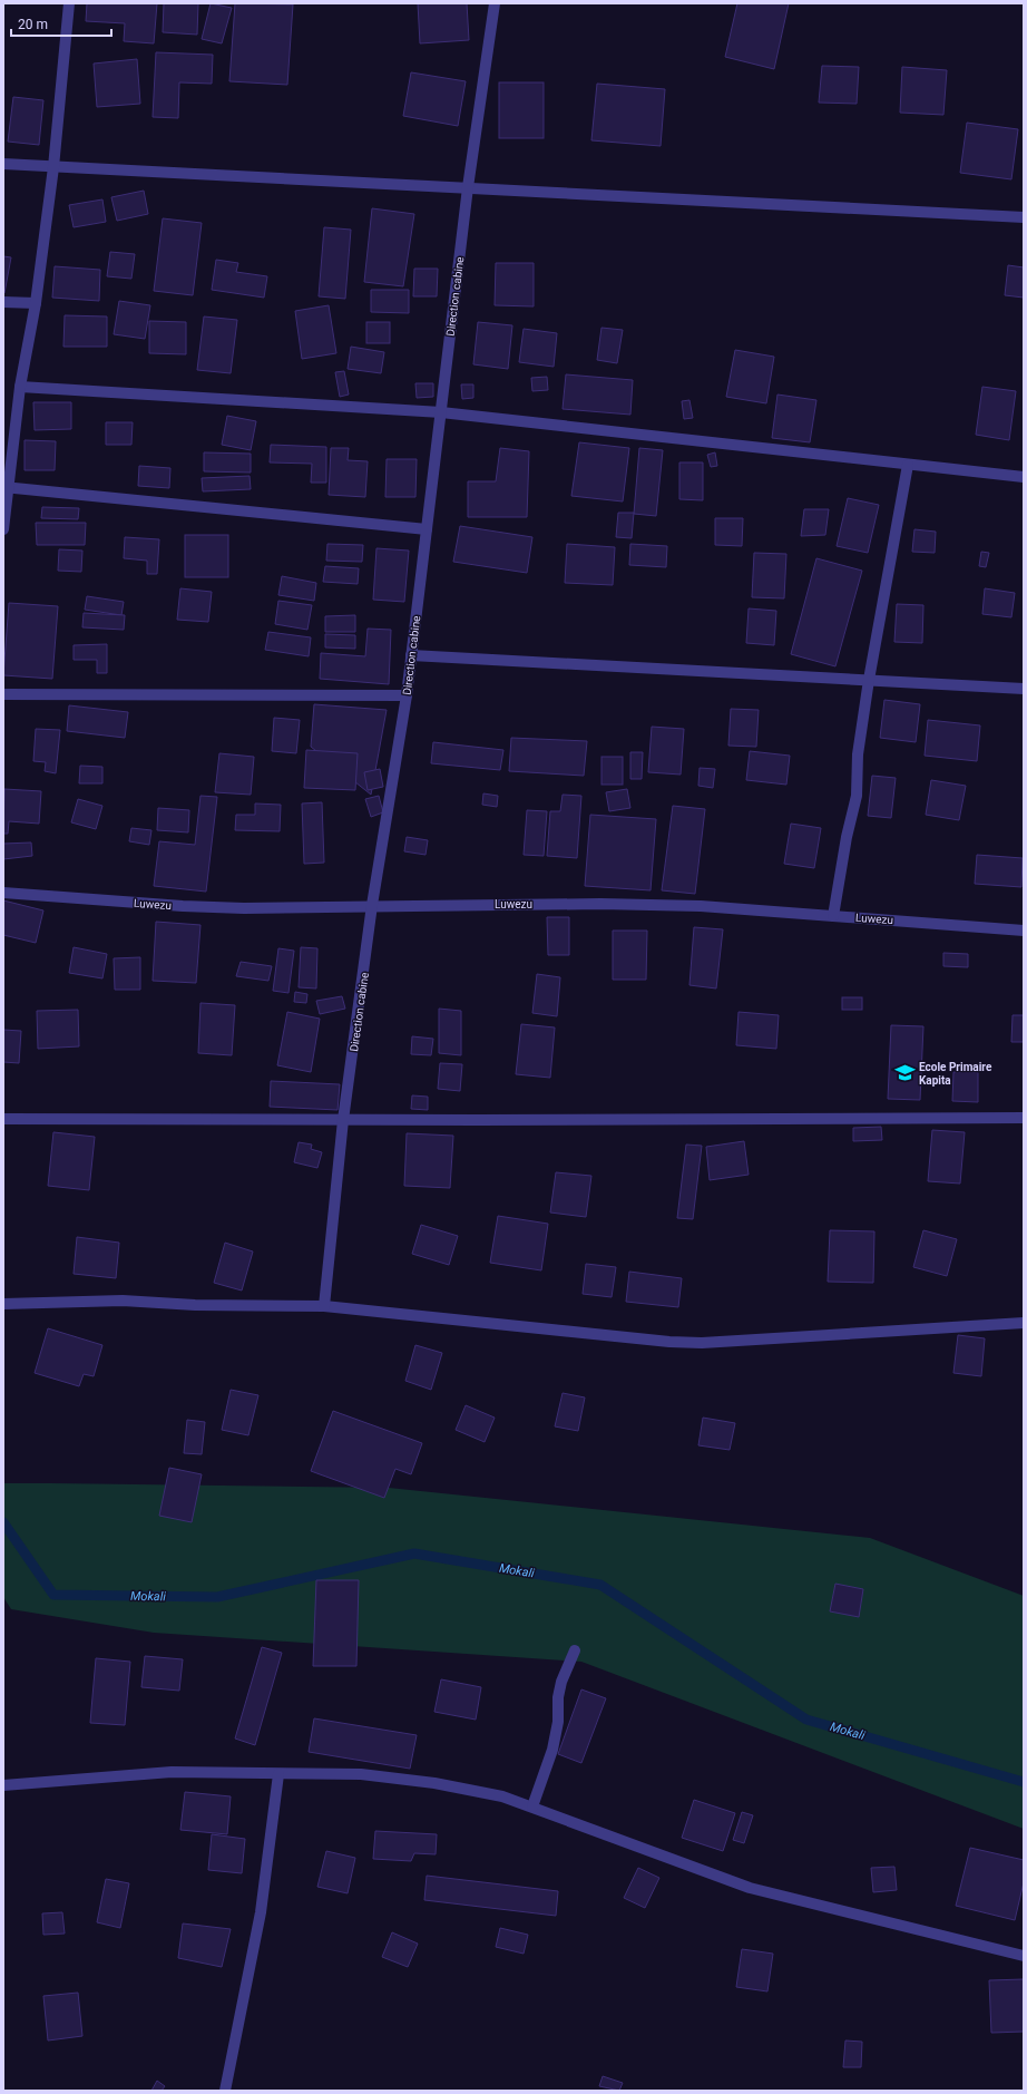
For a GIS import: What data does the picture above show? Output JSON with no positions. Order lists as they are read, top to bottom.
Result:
{
  "streets": {
    "street": ["Direction cabine", "Luwezu"]
  },
  "crossings": [
    ["Direction cabine", "Luwezu"]
  ],
  "water": ["Mokali"],
  "places": {
    "school or university": ["Ecole Primaire Kapita"]
  },
  "scale_bar": "20 m"
}
